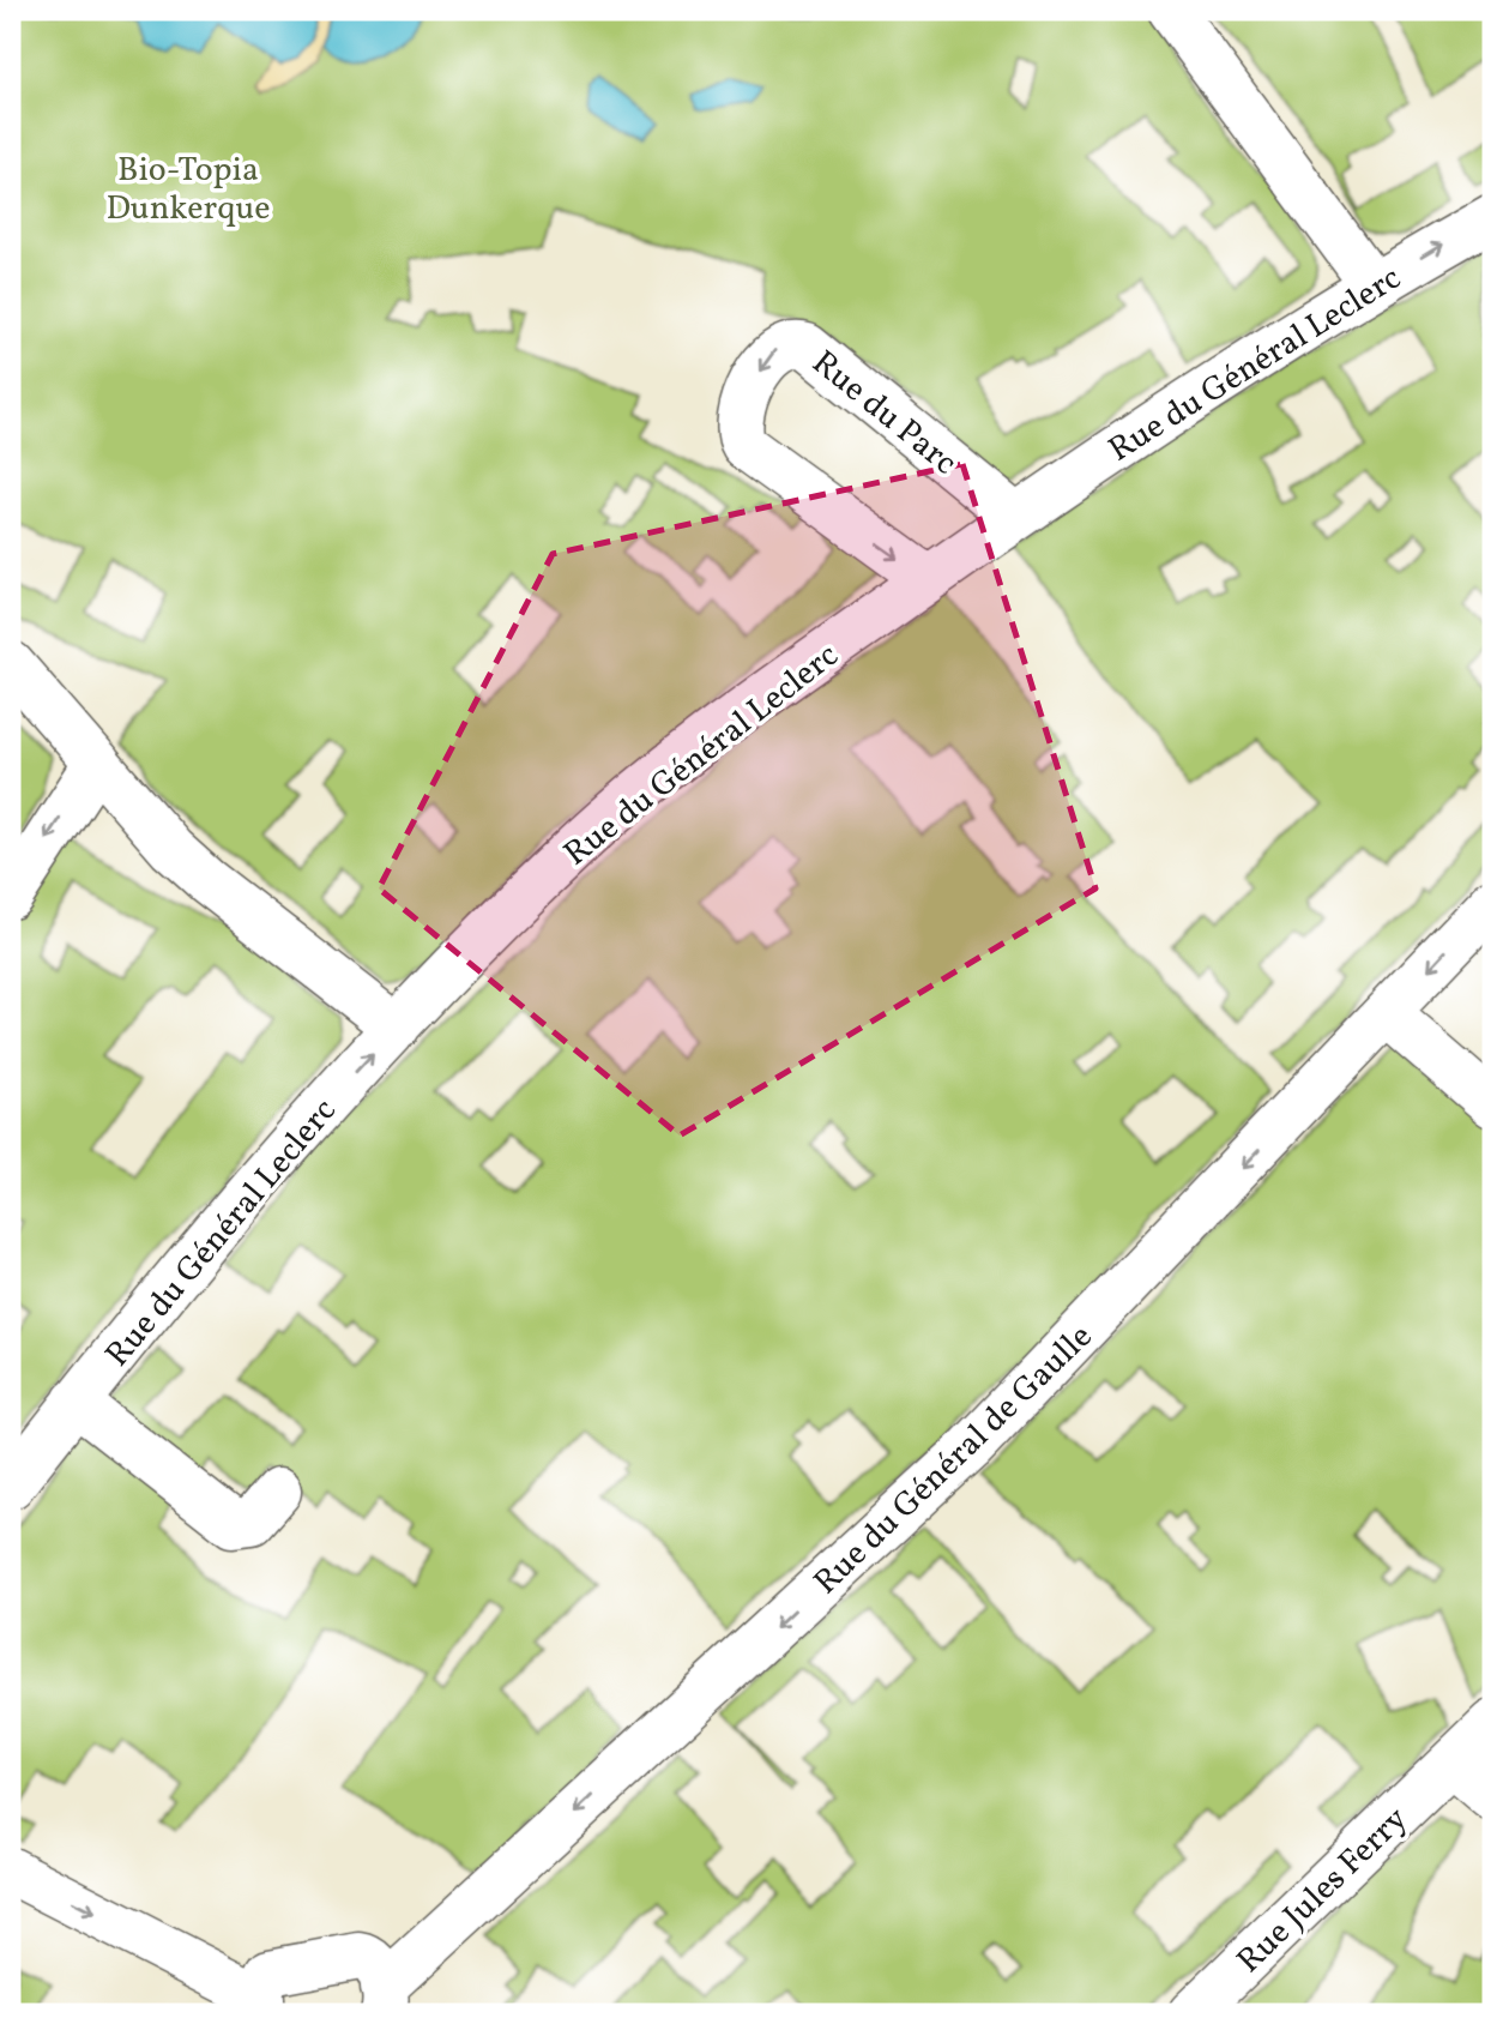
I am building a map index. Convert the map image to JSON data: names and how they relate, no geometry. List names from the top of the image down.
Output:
{
  "streets": {
    "street": [
      "Rue du Général Leclerc",
      "Rue du Parc",
      "Rue du Général de Gaulle",
      "Rue Jules Ferry"
    ]
  },
  "crossings": [
    ["Rue du Général Leclerc", "Rue du Parc"]
  ],
  "one_way": ["Rue du Général de Gaulle"],
  "parks": ["Bio-Topia Dunkerque"]
}
